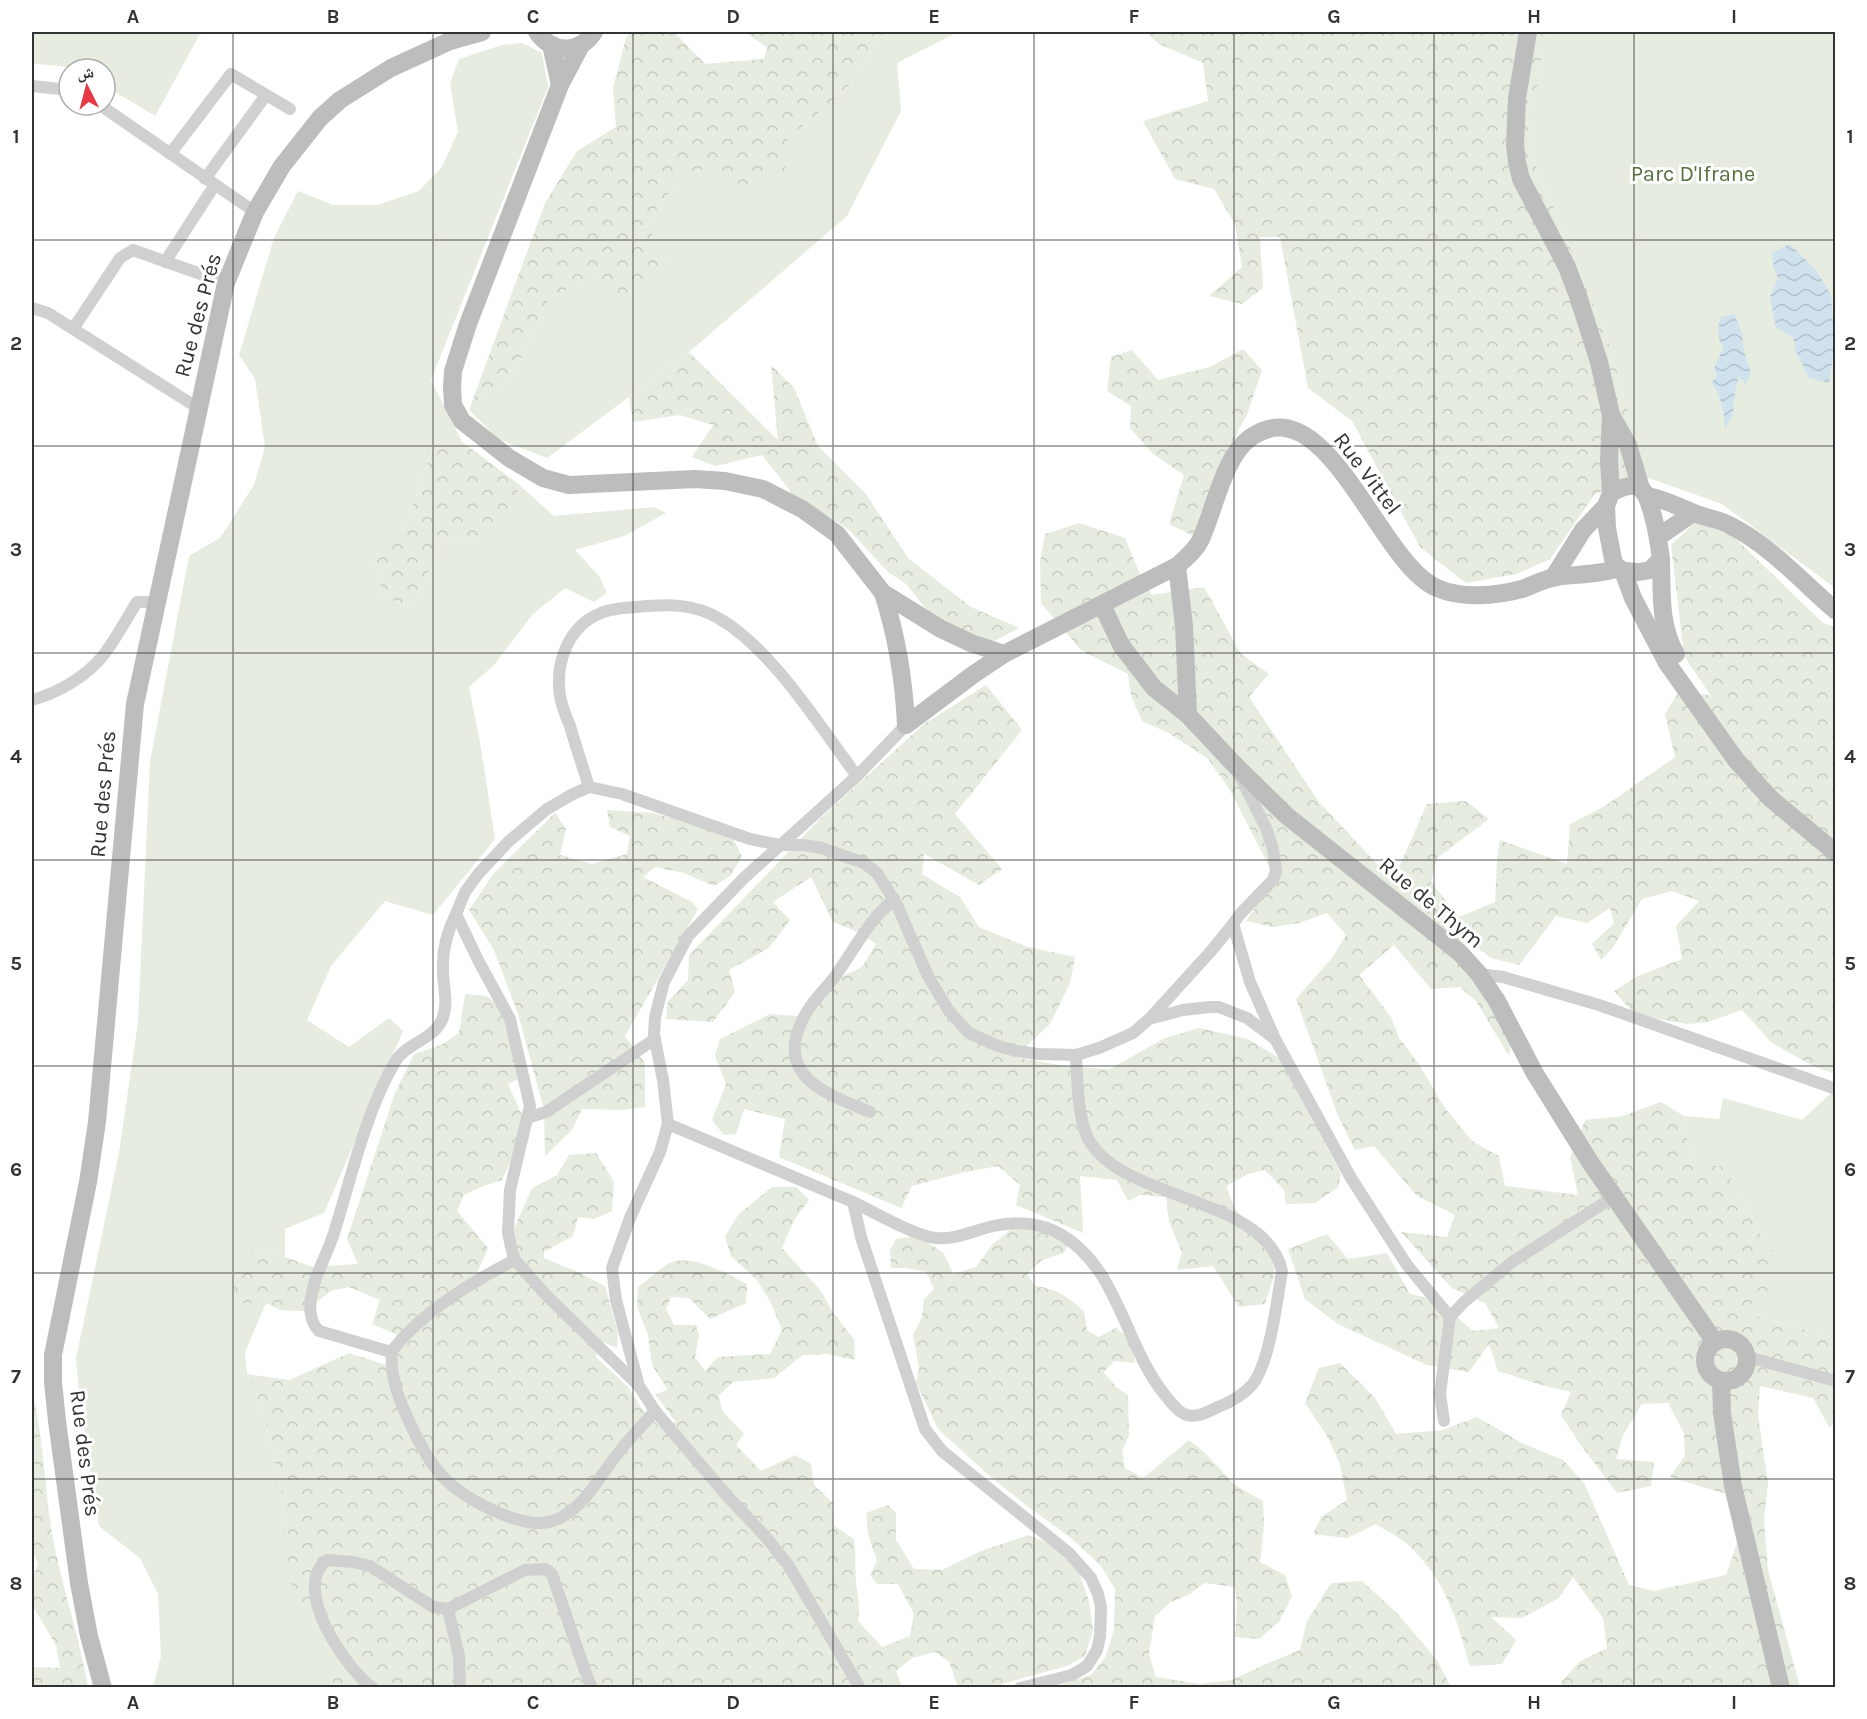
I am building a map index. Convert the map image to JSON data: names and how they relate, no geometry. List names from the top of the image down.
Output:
{
  "streets": {
    "street": ["Rue des Prés", "Rue Vittel", "Rue de Thym"]
  },
  "crossings": [
    ["Rue Vittel", "Rue de Thym"]
  ],
  "parks": ["Parc D'Ifrane"],
  "north": "top",
  "grid": {
    "columns": [
      "A",
      "B",
      "C",
      "D",
      "E",
      "F",
      "G",
      "H",
      "I"
    ],
    "rows": [
      "1",
      "2",
      "3",
      "4",
      "5",
      "6",
      "7",
      "8"
    ]
  }
}
